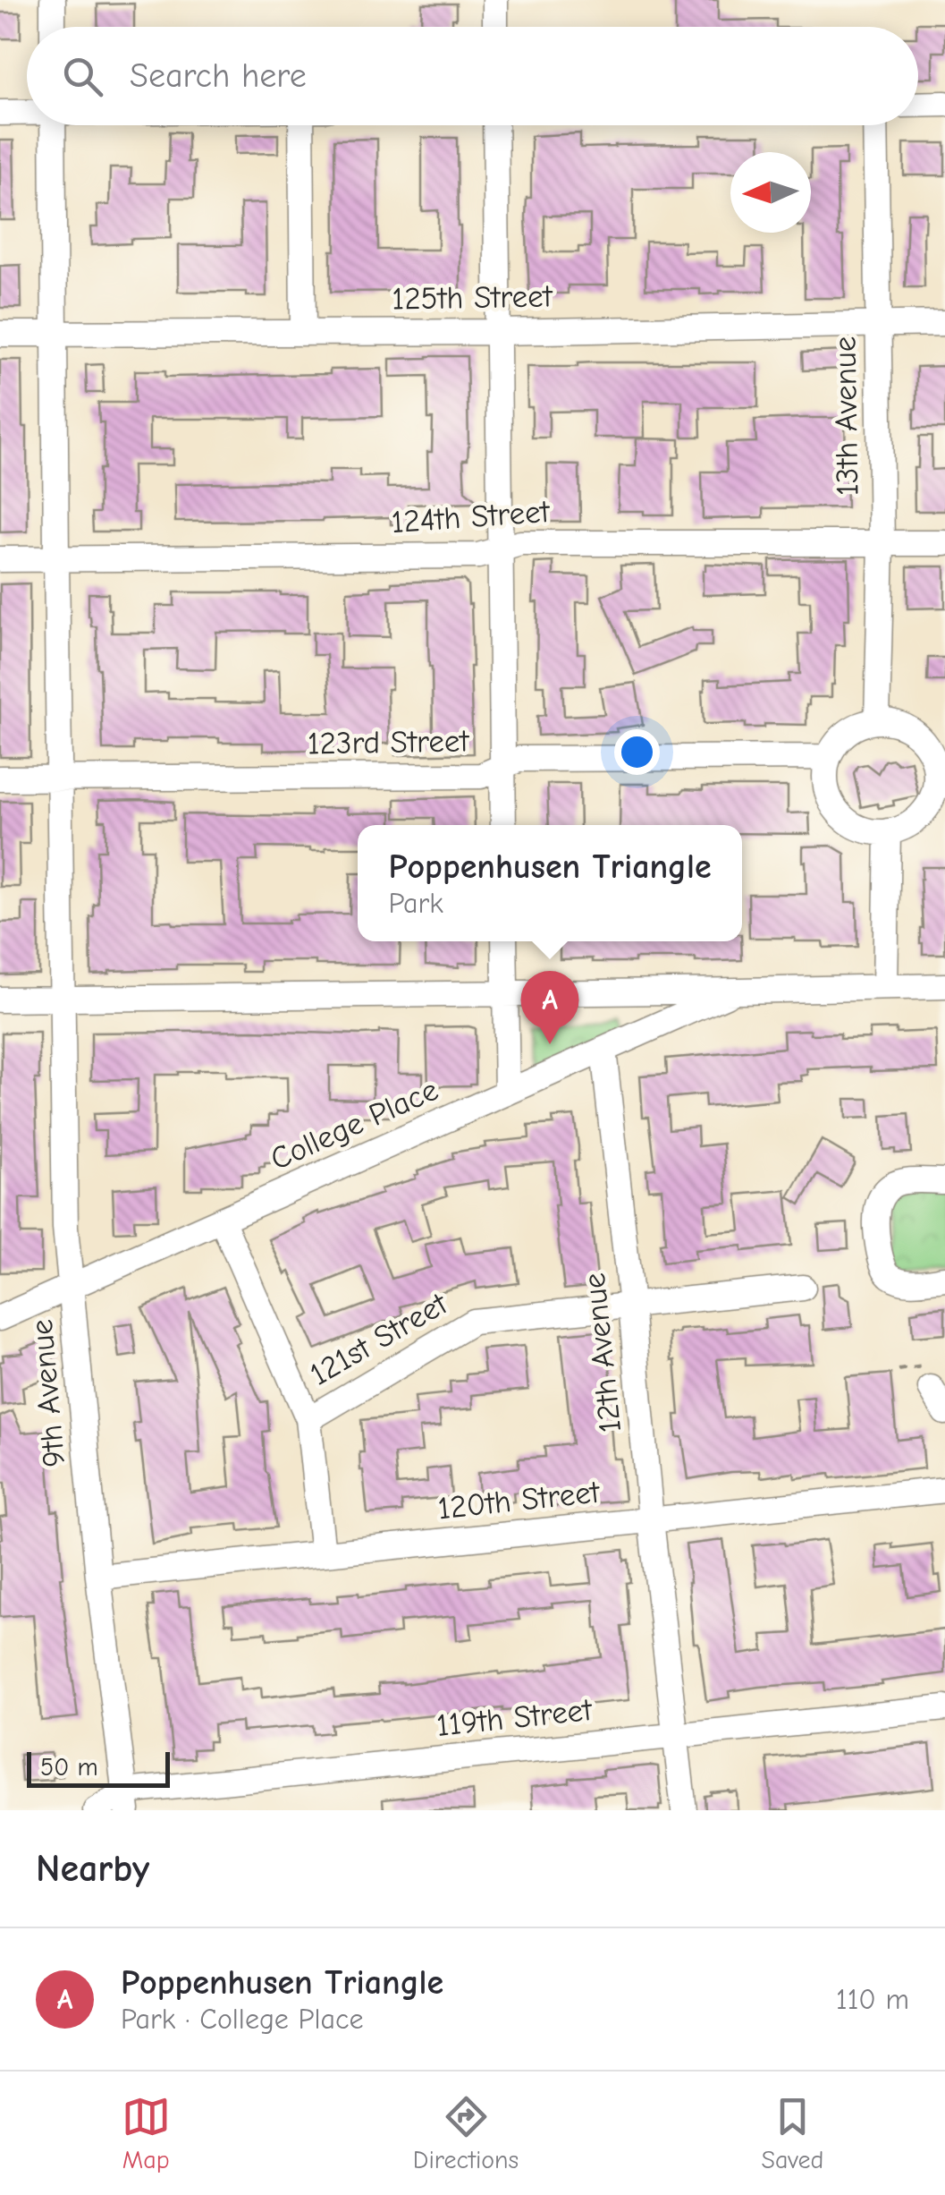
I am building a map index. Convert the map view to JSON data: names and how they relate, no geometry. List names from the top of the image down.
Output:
{
  "streets": {
    "street": [
      "125th Street",
      "13th Avenue",
      "124th Street",
      "123rd Street",
      "College Place",
      "121st Street",
      "12th Avenue",
      "9th Avenue",
      "120th Street",
      "119th Street"
    ]
  },
  "crossings": [
    ["125th Street", "13th Avenue"],
    ["125th Street", "9th Avenue"],
    ["13th Avenue", "124th Street"],
    ["13th Avenue", "123rd Street"],
    ["124th Street", "9th Avenue"],
    ["123rd Street", "9th Avenue"],
    ["College Place", "12th Avenue"],
    ["College Place", "9th Avenue"],
    ["121st Street", "12th Avenue"],
    ["12th Avenue", "120th Street"],
    ["12th Avenue", "119th Street"],
    ["9th Avenue", "120th Street"],
    ["9th Avenue", "119th Street"]
  ],
  "scale_bar": "50 m",
  "north": "left",
  "page": {
    "search": "Search here",
    "popup": ["Poppenhusen Triangle", "Park"],
    "pins": "A",
    "scale": "50 m",
    "heading": "Nearby",
    "list": [
      {
        "mark": "A",
        "name": "Poppenhusen Triangle",
        "note": "Park · College Place",
        "value": "110 m"
      }
    ],
    "nav": ["Map", "Directions", "Saved"]
  }
}
